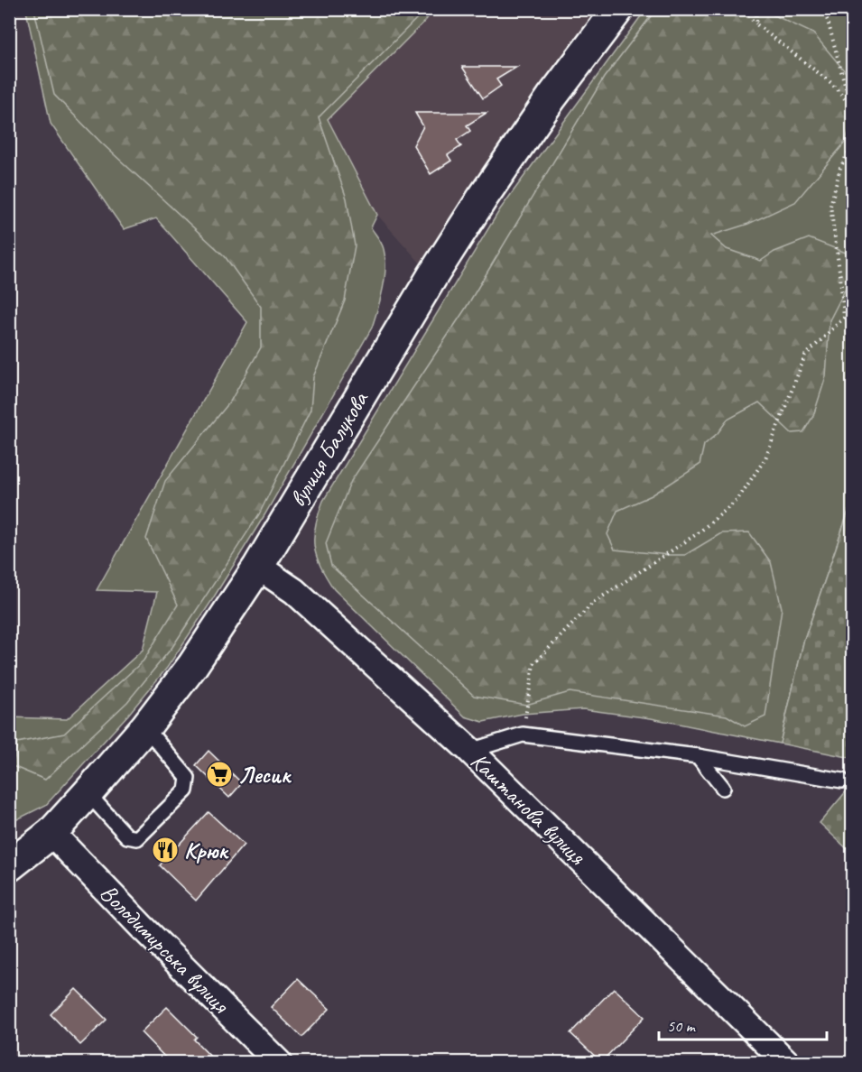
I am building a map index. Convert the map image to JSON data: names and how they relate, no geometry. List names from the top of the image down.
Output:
{
  "streets": {
    "main road": ["вулиця Балукова"],
    "street": ["Каштанова вулиця", "Володимирська вулиця"]
  },
  "crossings": [
    ["вулиця Балукова", "Каштанова вулиця"],
    ["вулиця Балукова", "Володимирська вулиця"]
  ],
  "places": {
    "supermarket": ["Лесик"],
    "restaurant": ["Крюк"]
  },
  "scale_bar": "50 m"
}
